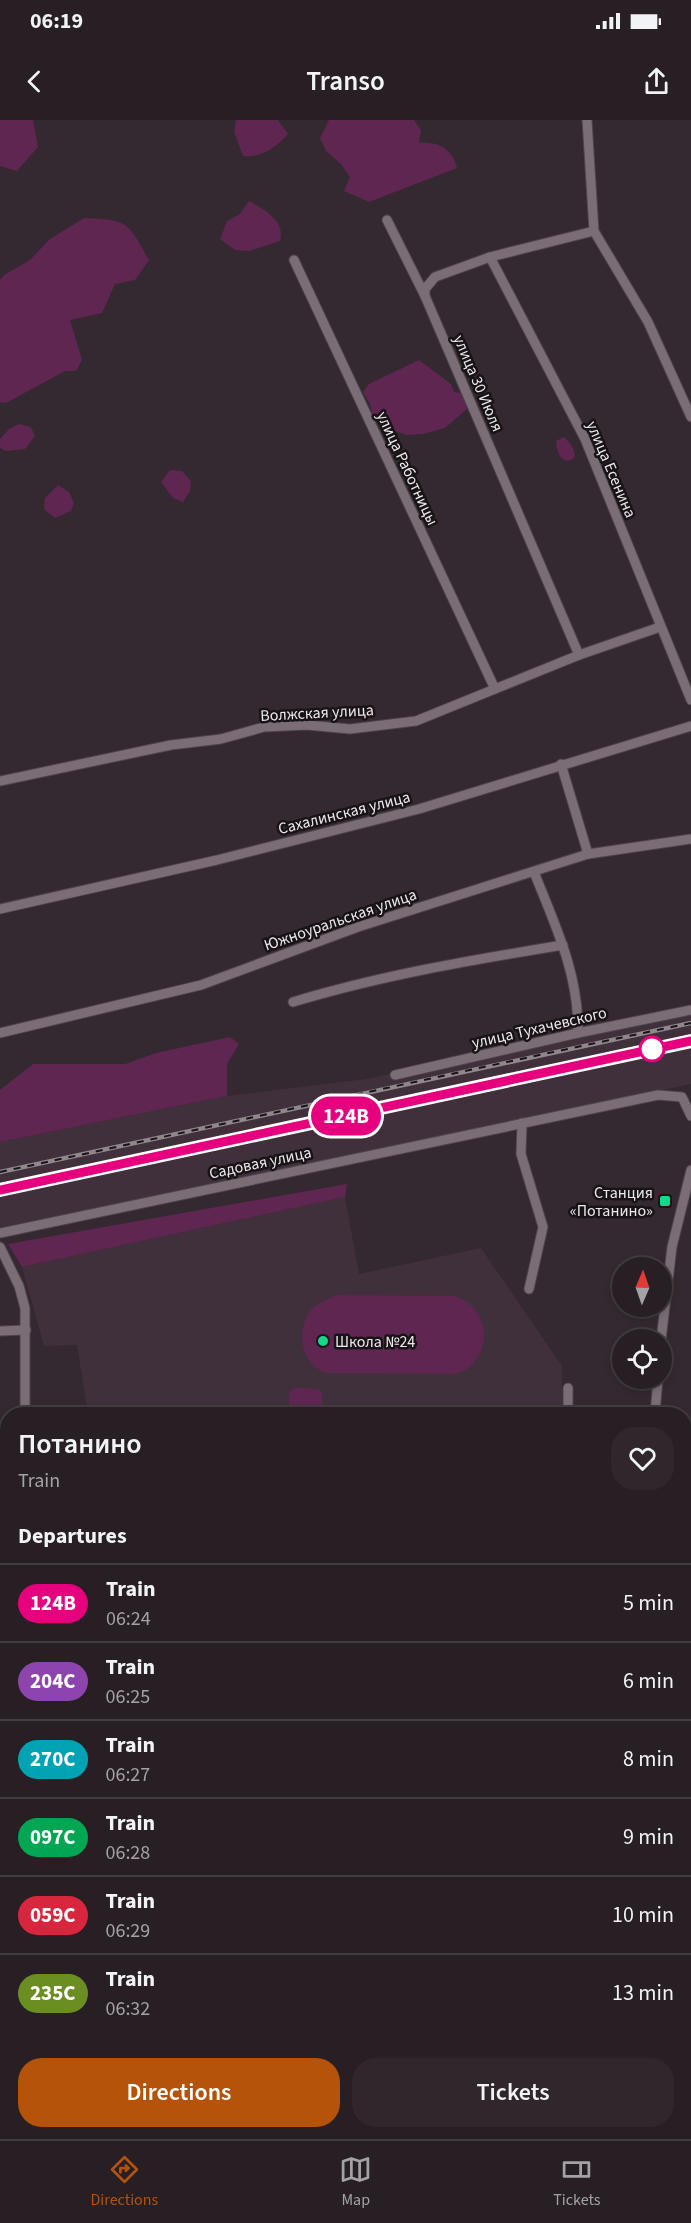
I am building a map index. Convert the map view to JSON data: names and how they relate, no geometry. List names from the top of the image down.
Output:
{
  "streets": {
    "street": [
      "улица 30 Июля",
      "улица Работницы",
      "улица Есенина",
      "Волжская улица",
      "Сахалинская улица",
      "Южноуральская улица",
      "улица Тухачевского",
      "Садовая улица"
    ]
  },
  "crossings": [
    ["улица 30 Июля", "Волжская улица"],
    ["улица Работницы", "Волжская улица"],
    ["улица Есенина", "Волжская улица"]
  ],
  "places": {
    "transit": ["Станция «Потанино»"],
    "other": ["Школа №24"]
  },
  "north": "top",
  "page": {
    "status": "06:19",
    "header": "Transo",
    "on_map": "124В",
    "heading": [
      ["Потанино", "Train"],
      "Departures"
    ],
    "list": [
      {
        "mark": "124В",
        "name": "Train",
        "note": "06:24",
        "value": "5 min"
      },
      {
        "mark": "204С",
        "name": "Train",
        "note": "06:25",
        "value": "6 min"
      },
      {
        "mark": "270С",
        "name": "Train",
        "note": "06:27",
        "value": "8 min"
      },
      {
        "mark": "097С",
        "name": "Train",
        "note": "06:28",
        "value": "9 min"
      },
      {
        "mark": "059С",
        "name": "Train",
        "note": "06:29",
        "value": "10 min"
      },
      {
        "mark": "235С",
        "name": "Train",
        "note": "06:32",
        "value": "13 min"
      }
    ],
    "buttons": ["Directions", "Tickets"],
    "tabs": ["Directions", "Map", "Tickets"]
  }
}
